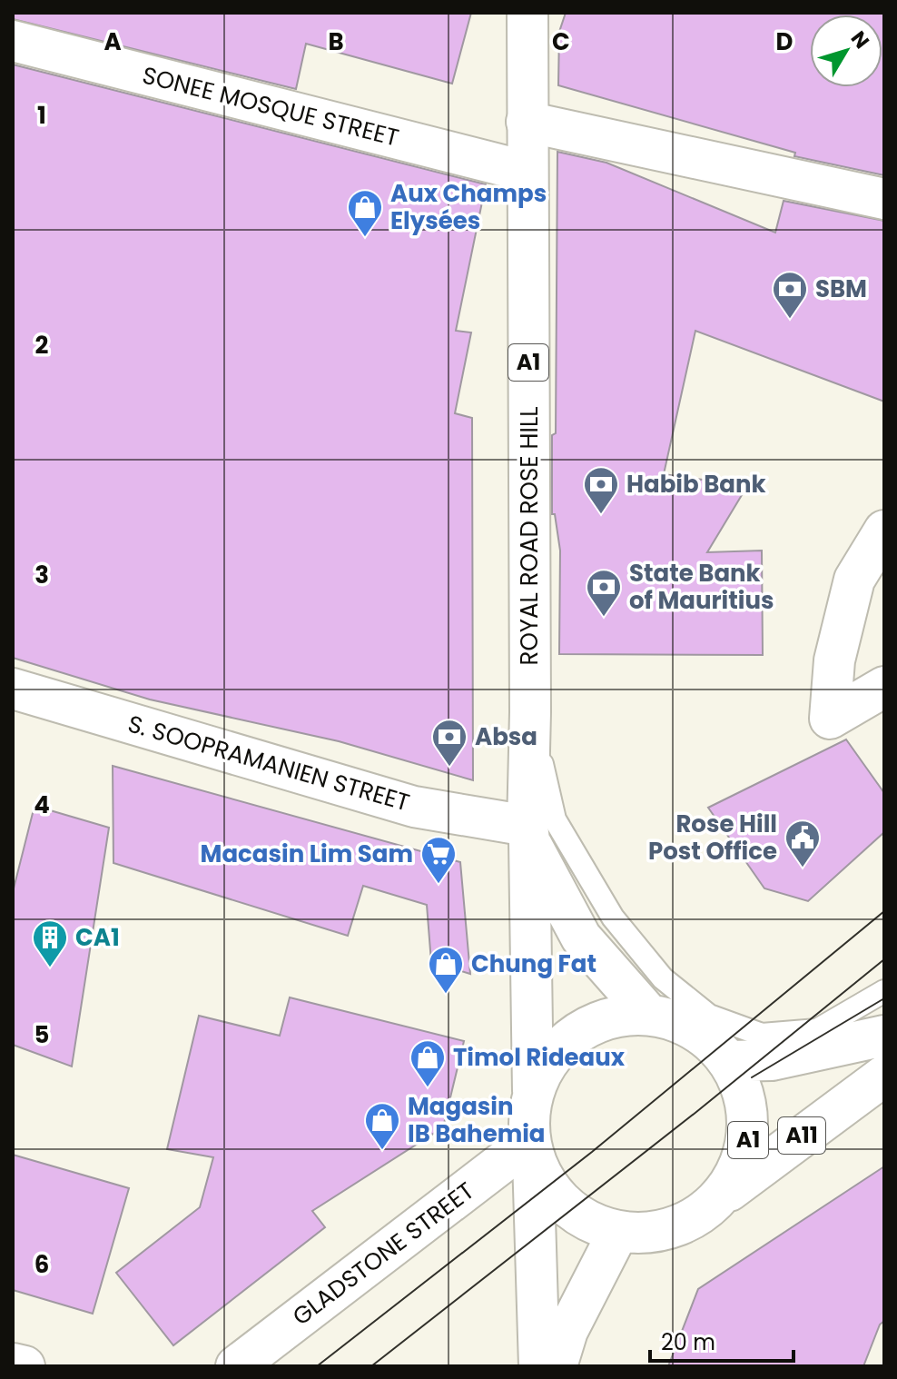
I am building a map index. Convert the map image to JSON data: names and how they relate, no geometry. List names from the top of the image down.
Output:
{
  "streets": {
    "main road": [
      "SONEE MOSQUE STREET",
      "A1",
      "ROYAL ROAD ROSE HILL",
      "S. SOOPRAMANIEN STREET",
      "A11",
      "GLADSTONE STREET"
    ]
  },
  "crossings": [
    ["SONEE MOSQUE STREET", "ROYAL ROAD ROSE HILL"],
    ["A1", "ROYAL ROAD ROSE HILL"],
    ["A1", "A11"],
    ["A1", "GLADSTONE STREET"],
    ["ROYAL ROAD ROSE HILL", "S. SOOPRAMANIEN STREET"],
    ["ROYAL ROAD ROSE HILL", "A11"],
    ["ROYAL ROAD ROSE HILL", "GLADSTONE STREET"],
    ["A11", "GLADSTONE STREET"]
  ],
  "places": {
    "shop": [
      "Aux Champs Elysées",
      "Chung Fat",
      "Timol Rideaux",
      "Magasin IB Bahemia"
    ],
    "bank": [
      "SBM",
      "Habib Bank",
      "State Bank of Mauritius",
      "Absa"
    ],
    "public building": ["Rose Hill Post Office"],
    "supermarket": ["Macasin Lim Sam"],
    "building": ["CA1"]
  },
  "scale_bar": "20 m",
  "north": "top right",
  "grid": {
    "columns": [
      "A",
      "B",
      "C",
      "D"
    ],
    "rows": [
      "1",
      "2",
      "3",
      "4",
      "5",
      "6"
    ]
  }
}
